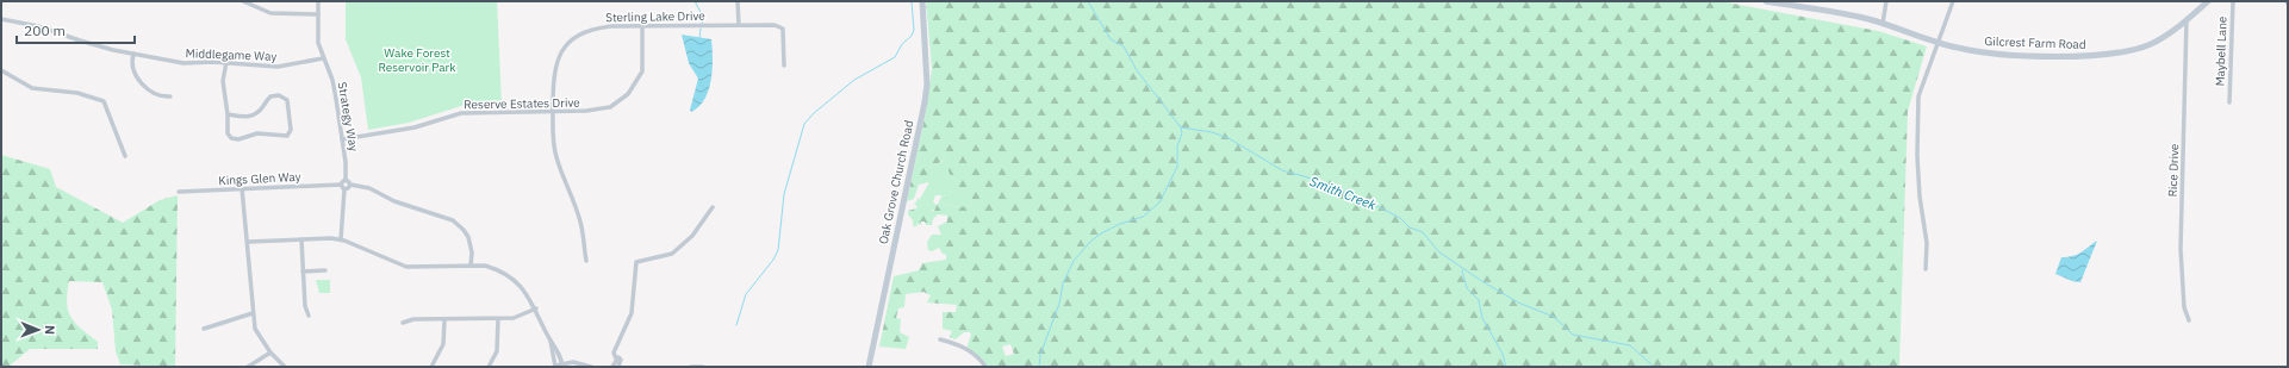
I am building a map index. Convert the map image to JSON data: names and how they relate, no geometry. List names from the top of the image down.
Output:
{
  "streets": {
    "main road": ["Gilcrest Farm Road", "Oak Grove Church Road"],
    "street": [
      "Sterling Lake Drive",
      "Maybell Lane",
      "Middlegame Way",
      "Reserve Estates Drive",
      "Strategy Way",
      "Rice Drive",
      "Kings Glen Way"
    ]
  },
  "crossings": [
    ["Sterling Lake Drive", "Reserve Estates Drive"],
    ["Gilcrest Farm Road", "Rice Drive"],
    ["Middlegame Way", "Strategy Way"],
    ["Reserve Estates Drive", "Strategy Way"]
  ],
  "water": ["Smith Creek"],
  "parks": ["Wake Forest Reservoir Park"],
  "scale_bar": "200 m",
  "north": "right"
}
